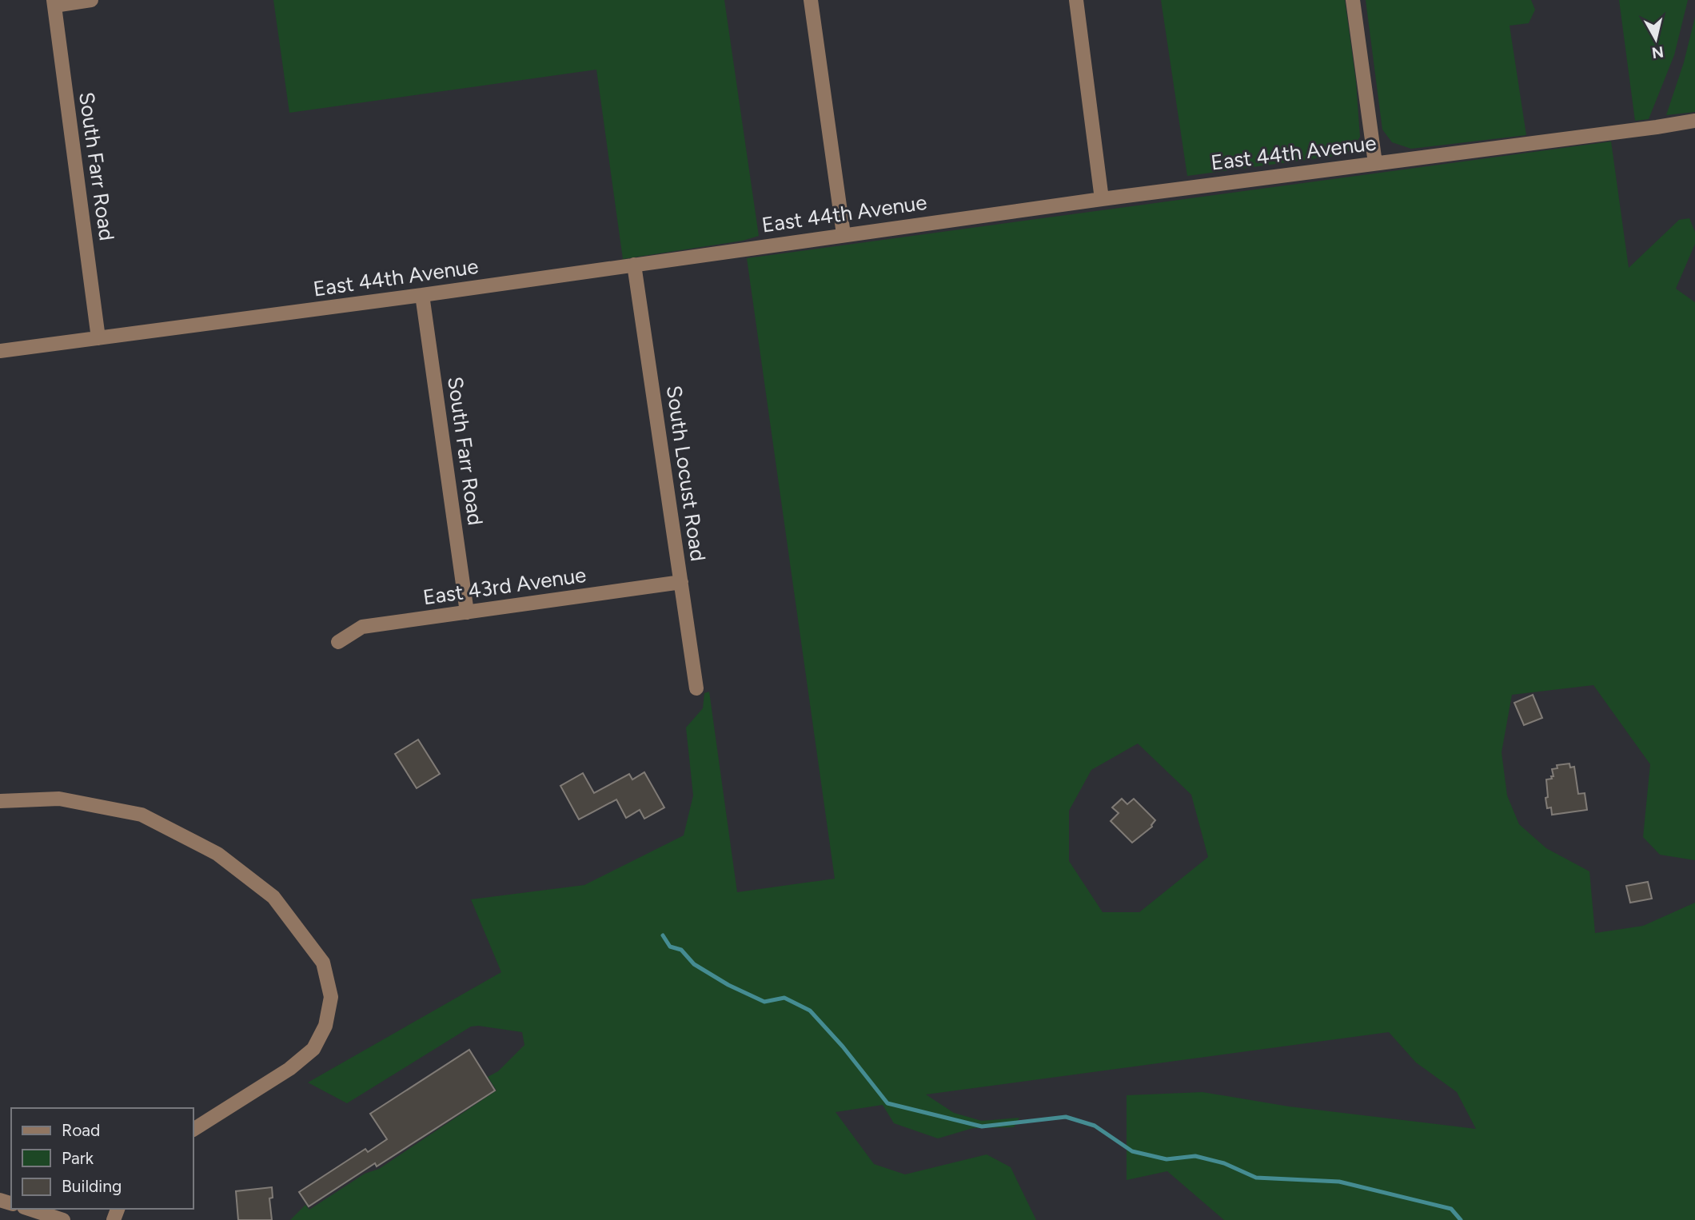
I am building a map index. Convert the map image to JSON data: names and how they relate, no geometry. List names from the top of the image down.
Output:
{
  "streets": {
    "street": [
      "East 44th Avenue",
      "South Farr Road",
      "South Locust Road",
      "East 43rd Avenue"
    ]
  },
  "crossings": [
    ["East 44th Avenue", "South Farr Road"],
    ["East 44th Avenue", "South Locust Road"],
    ["South Farr Road", "East 43rd Avenue"],
    ["South Locust Road", "East 43rd Avenue"]
  ],
  "legend": ["Road", "Park", "Building"],
  "north": "bottom"
}
